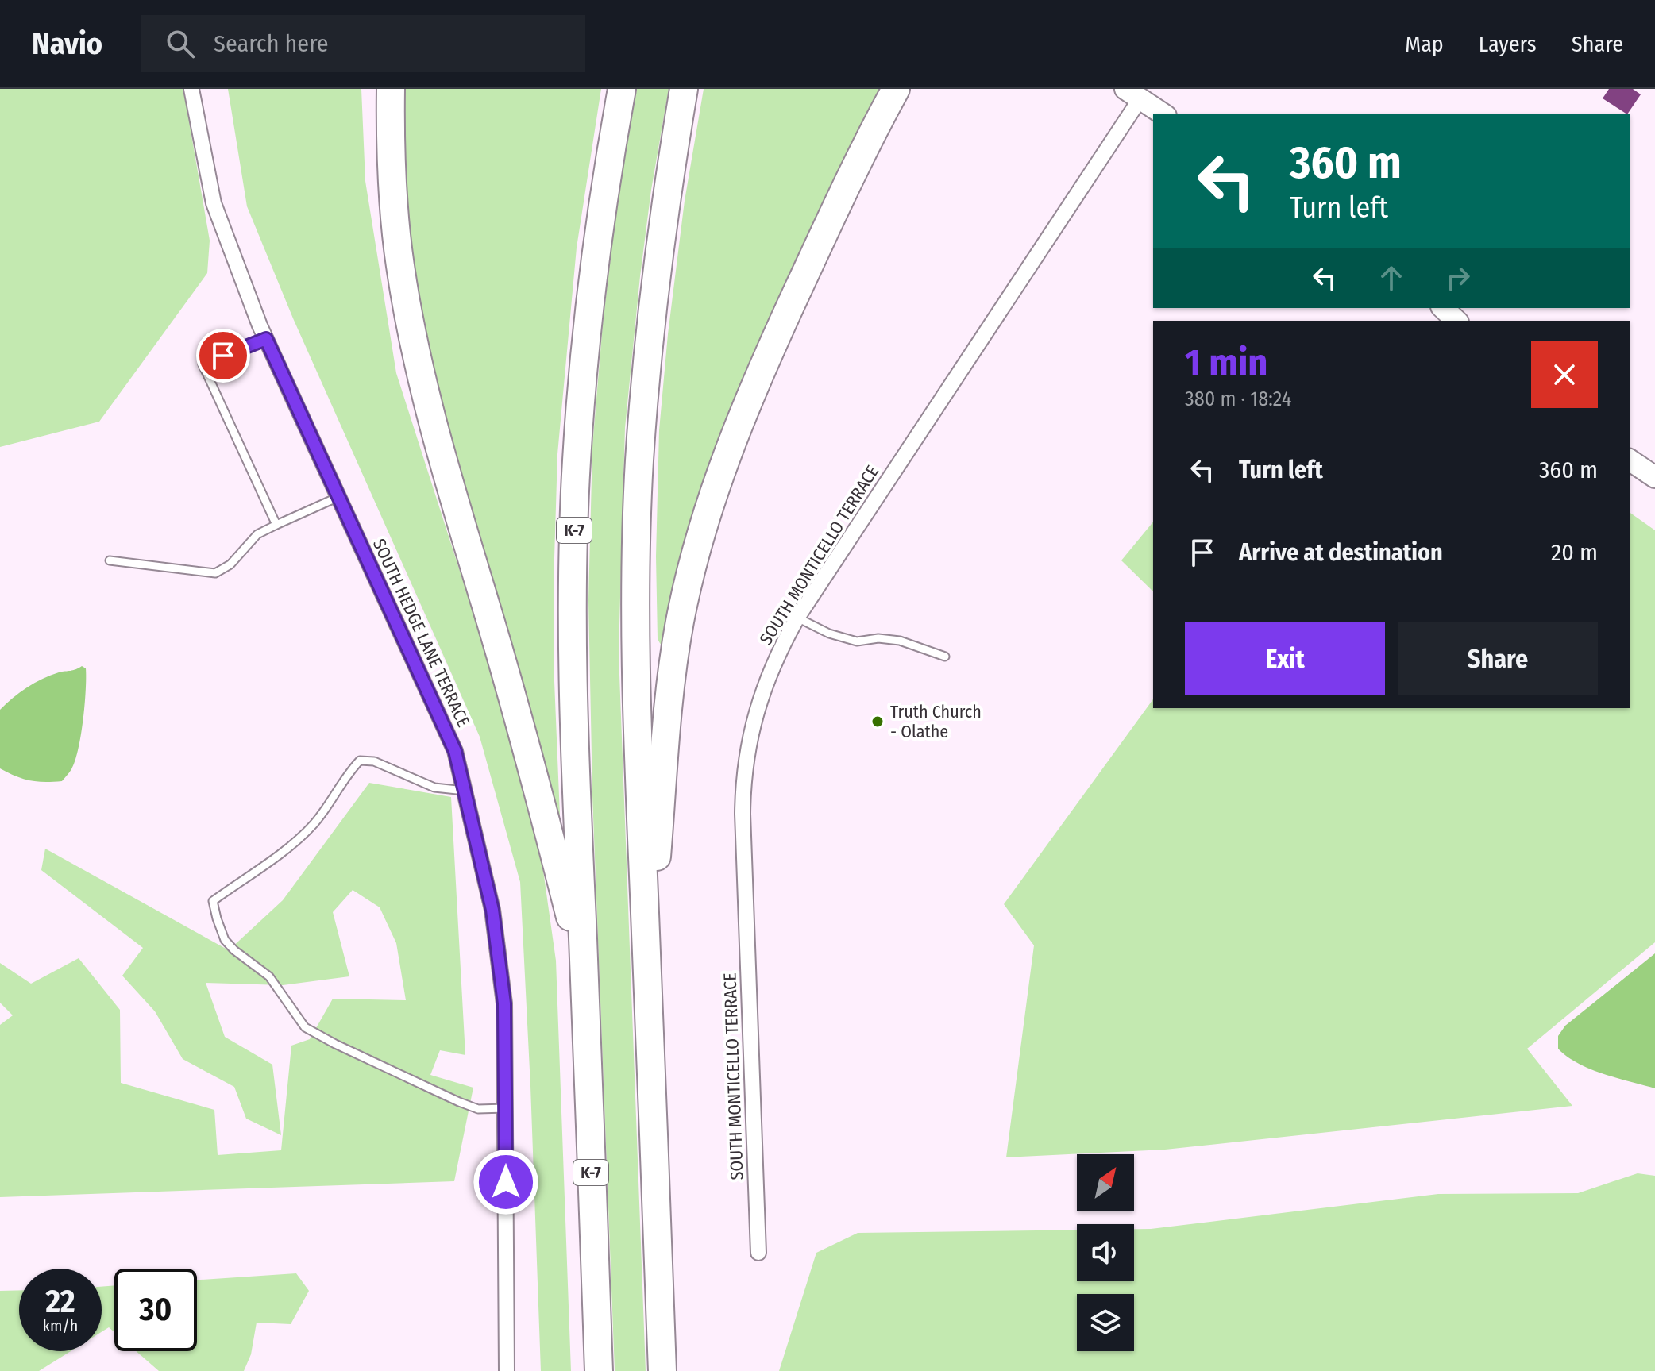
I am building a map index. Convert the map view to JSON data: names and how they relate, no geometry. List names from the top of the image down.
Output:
{
  "streets": {
    "highway": ["K-7"],
    "street": ["SOUTH MONTICELLO TERRACE", "SOUTH HEDGE LANE TERRACE"]
  },
  "places": ["Truth Church - Olathe"],
  "north": "top right",
  "page": {
    "header": "Navio",
    "search": "Search here",
    "nav": ["Map", "Layers", "Share"],
    "turn": ["360 m", "Turn left"],
    "heading": ["1 min", "380 m · 18:24"],
    "list": [
      {
        "name": "Turn left",
        "value": "360 m"
      },
      {
        "name": "Arrive at destination",
        "value": "20 m"
      }
    ],
    "buttons": ["Exit", "Share"],
    "speed": "22 km/h",
    "limit": "30"
  }
}
